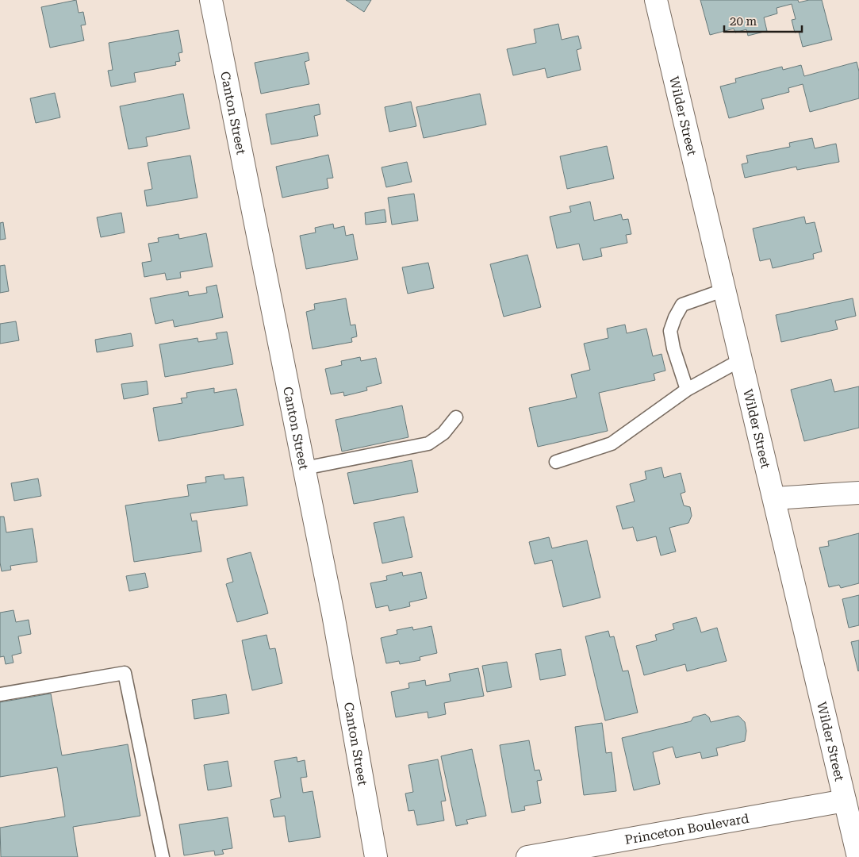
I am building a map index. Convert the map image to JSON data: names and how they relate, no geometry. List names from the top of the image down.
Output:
{
  "streets": {
    "street": ["Canton Street", "Wilder Street", "Princeton Boulevard"]
  },
  "crossings": [
    ["Wilder Street", "Princeton Boulevard"]
  ],
  "scale_bar": "20 m"
}
